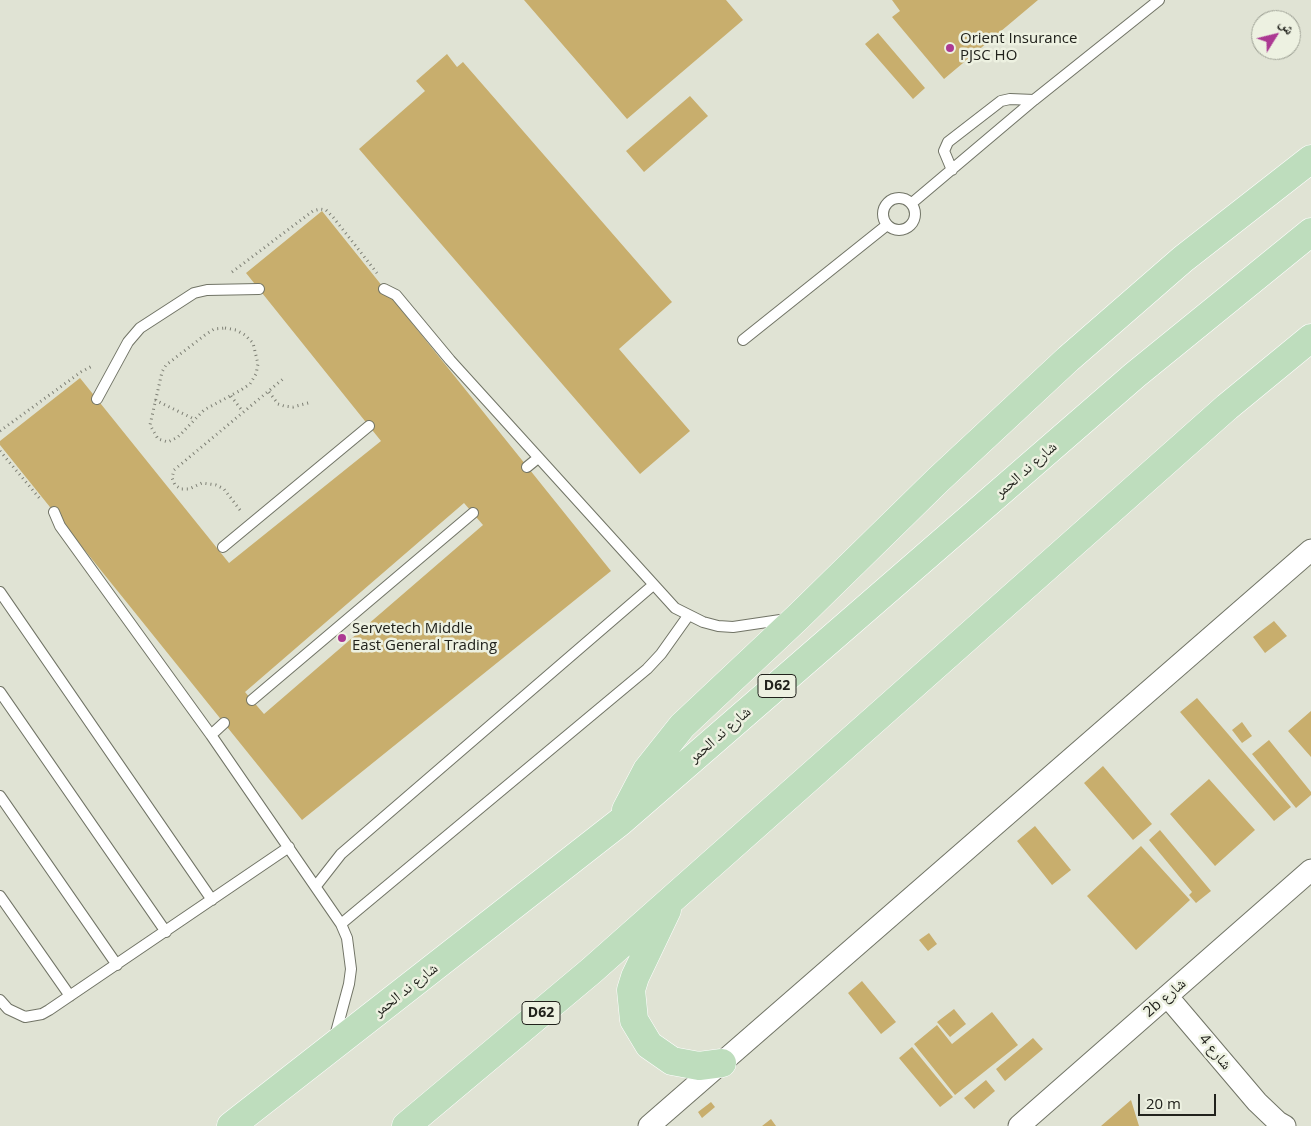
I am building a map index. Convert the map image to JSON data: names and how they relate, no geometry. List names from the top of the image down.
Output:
{
  "streets": {
    "main road": ["شارع ند الحمر", "D62"],
    "street": ["2b شارع", "شارع 4"]
  },
  "crossings": [
    ["2b شارع", "شارع 4"]
  ],
  "places": ["Orient Insurance PJSC HO", "Servetech Middle East General Trading"],
  "scale_bar": "20 m",
  "north": "top right"
}
